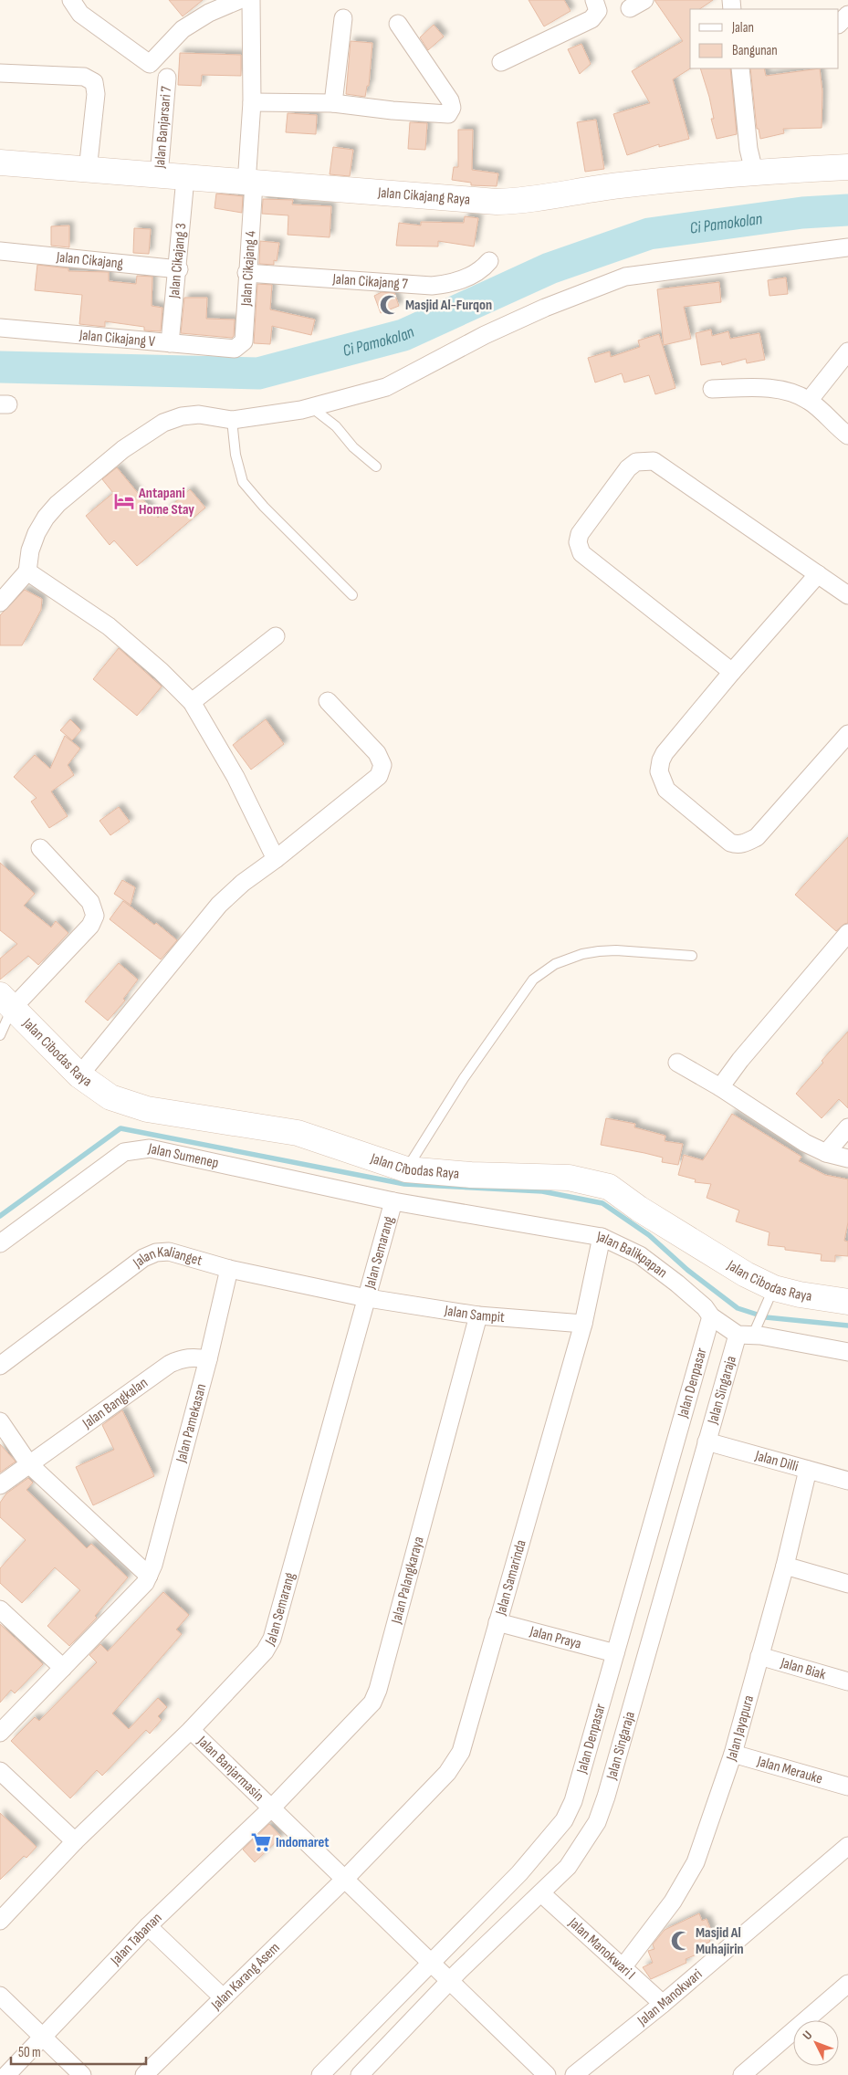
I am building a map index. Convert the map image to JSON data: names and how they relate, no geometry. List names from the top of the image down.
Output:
{
  "streets": {
    "street": [
      "Jalan Banjarsari 7",
      "Jalan Cikajang Raya",
      "Jalan Cikajang",
      "Jalan Cikajang 3",
      "Jalan Cikajang 4",
      "Jalan Cikajang 7",
      "Jalan Cikajang V",
      "Jalan Cibodas Raya",
      "Jalan Sumenep",
      "Jalan Semarang",
      "Jalan Balikpapan",
      "Jalan Kalianget",
      "Jalan Sampit",
      "Jalan Denpasar",
      "Jalan Singaraja",
      "Jalan Bangkalan",
      "Jalan Pamekasan",
      "Jalan Dilli",
      "Jalan Samarinda",
      "Jalan Palangkaraya",
      "Jalan Praya",
      "Jalan Biak",
      "Jalan Jayapura",
      "Jalan Banjarmasin",
      "Jalan Merauke",
      "Jalan Tabanan",
      "Jalan Manokwari I",
      "Jalan Karang Asem",
      "Jalan Manokwari"
    ]
  },
  "crossings": [
    ["Jalan Banjarsari 7", "Jalan Cikajang Raya"],
    ["Jalan Cikajang Raya", "Jalan Cikajang 3"],
    ["Jalan Cikajang Raya", "Jalan Cikajang 4"],
    ["Jalan Cikajang", "Jalan Cikajang 3"],
    ["Jalan Cikajang 3", "Jalan Cikajang V"],
    ["Jalan Cikajang 4", "Jalan Cikajang 7"],
    ["Jalan Cikajang 4", "Jalan Cikajang V"],
    ["Jalan Sumenep", "Jalan Semarang"],
    ["Jalan Sumenep", "Jalan Balikpapan"],
    ["Jalan Semarang", "Jalan Balikpapan"],
    ["Jalan Semarang", "Jalan Kalianget"],
    ["Jalan Semarang", "Jalan Sampit"],
    ["Jalan Semarang", "Jalan Banjarmasin"],
    ["Jalan Balikpapan", "Jalan Denpasar"],
    ["Jalan Balikpapan", "Jalan Singaraja"],
    ["Jalan Balikpapan", "Jalan Samarinda"],
    ["Jalan Kalianget", "Jalan Sampit"],
    ["Jalan Kalianget", "Jalan Pamekasan"],
    ["Jalan Sampit", "Jalan Samarinda"],
    ["Jalan Sampit", "Jalan Palangkaraya"],
    ["Jalan Denpasar", "Jalan Praya"],
    ["Jalan Denpasar", "Jalan Banjarmasin"],
    ["Jalan Singaraja", "Jalan Dilli"],
    ["Jalan Singaraja", "Jalan Banjarmasin"],
    ["Jalan Singaraja", "Jalan Manokwari I"],
    ["Jalan Bangkalan", "Jalan Pamekasan"],
    ["Jalan Dilli", "Jalan Jayapura"],
    ["Jalan Samarinda", "Jalan Praya"],
    ["Jalan Samarinda", "Jalan Banjarmasin"],
    ["Jalan Samarinda", "Jalan Karang Asem"],
    ["Jalan Palangkaraya", "Jalan Banjarmasin"],
    ["Jalan Palangkaraya", "Jalan Tabanan"],
    ["Jalan Biak", "Jalan Jayapura"],
    ["Jalan Jayapura", "Jalan Merauke"],
    ["Jalan Jayapura", "Jalan Manokwari I"],
    ["Jalan Banjarmasin", "Jalan Tabanan"],
    ["Jalan Banjarmasin", "Jalan Karang Asem"],
    ["Jalan Manokwari I", "Jalan Manokwari"]
  ],
  "water": ["Ci Pamokolan"],
  "places": {
    "mosque": ["Masjid Al-Furqon", "Masjid Al Muhajirin"],
    "hotel": ["Antapani Home Stay"],
    "supermarket": ["Indomaret"]
  },
  "legend": ["Jalan", "Bangunan"],
  "scale_bar": "50 m",
  "north": "top left"
}
